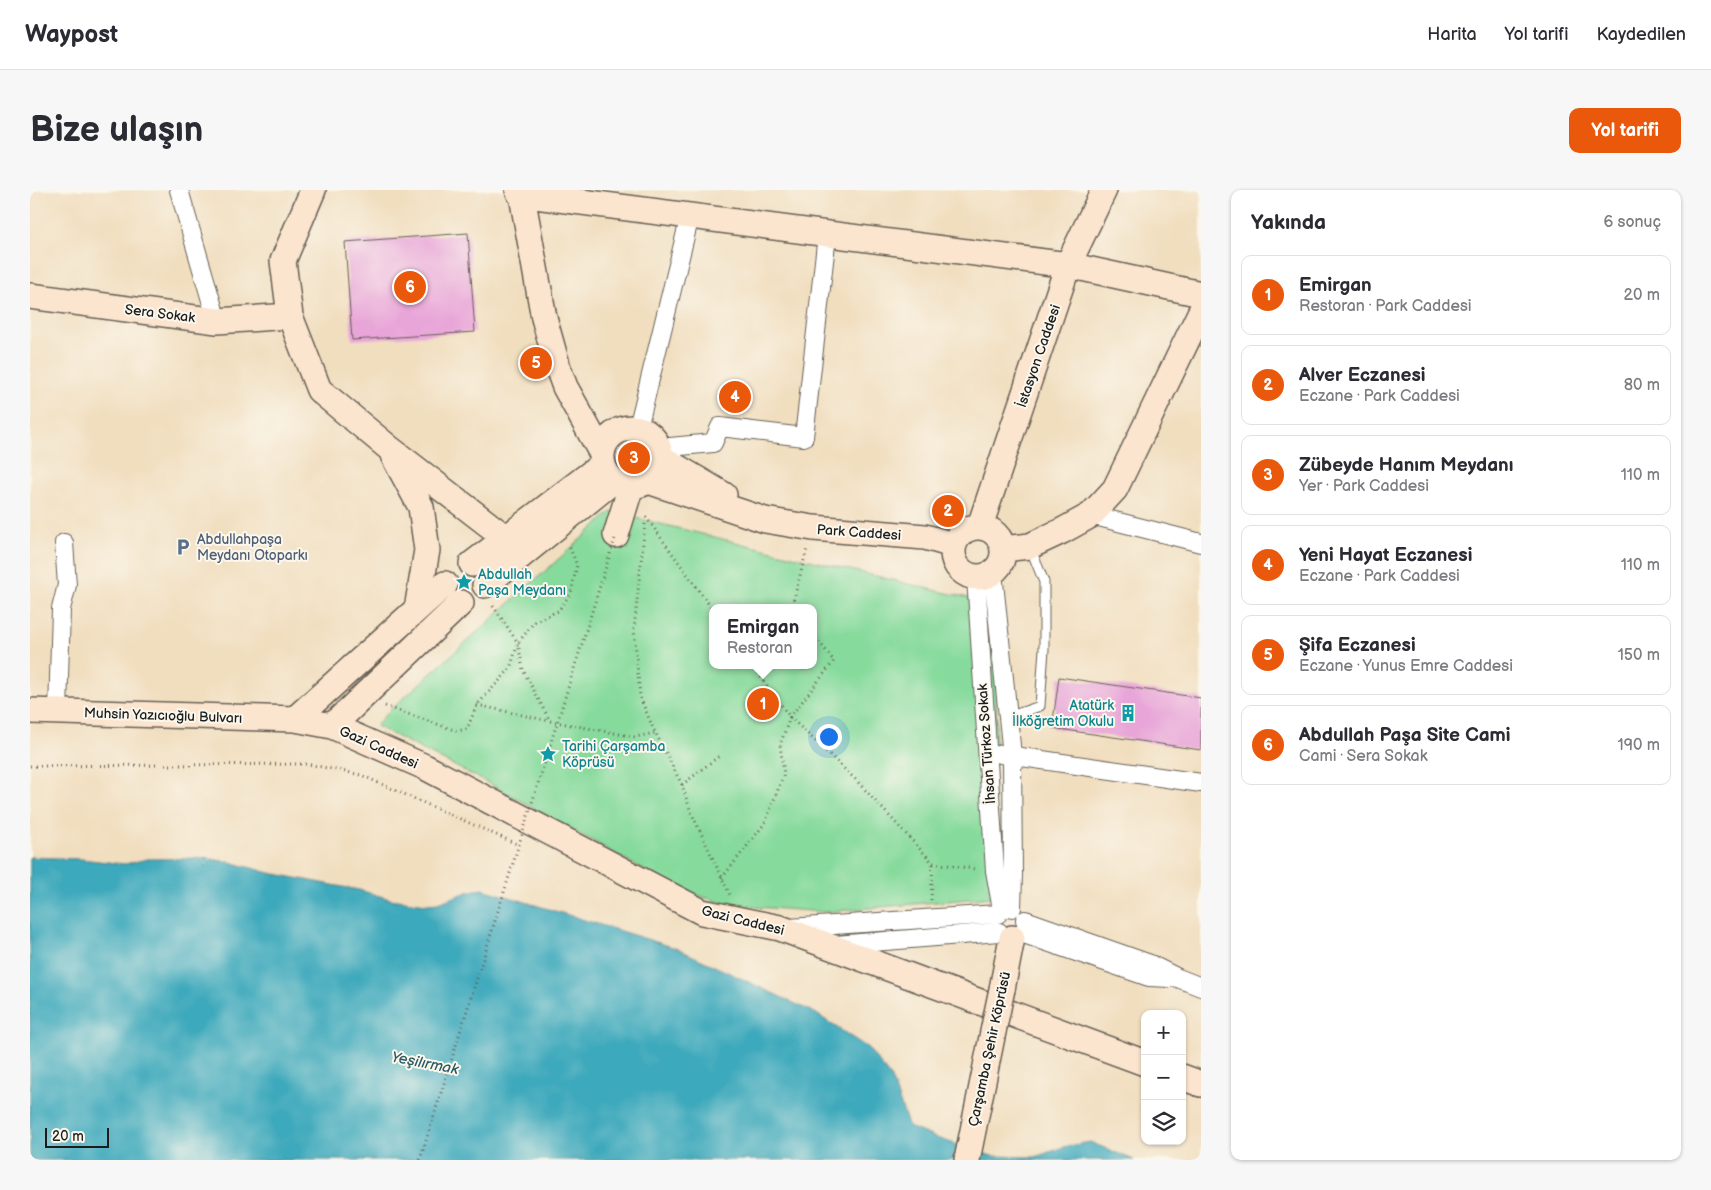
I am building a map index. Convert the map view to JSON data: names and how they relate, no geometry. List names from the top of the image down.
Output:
{
  "streets": {
    "main road": [
      "Sera Sokak",
      "İstasyon Caddesi",
      "Park Caddesi",
      "Muhsin Yazıcıoğlu Bulvarı",
      "Gazi Caddesi",
      "Çarşamba Şehir Köprüsü"
    ],
    "street": ["İhsan Türkoz Sokak"]
  },
  "crossings": [
    ["İstasyon Caddesi", "Park Caddesi"],
    ["İstasyon Caddesi", "İhsan Türkoz Sokak"],
    ["Park Caddesi", "İhsan Türkoz Sokak"],
    ["Muhsin Yazıcıoğlu Bulvarı", "Gazi Caddesi"]
  ],
  "water": ["Yeşilırmak"],
  "places": {
    "parking": ["Abdullahpaşa Meydanı Otoparkı"],
    "place": ["Abdullah Paşa Meydanı", "Tarihi Çarşamba Köprüsü"],
    "building": ["Atatürk İlköğretim Okulu"]
  },
  "scale_bar": "20 m",
  "page": {
    "header": "Waypost",
    "nav": ["Harita", "Yol tarifi", "Kaydedilen"],
    "buttons": "Yol tarifi",
    "title": "Bize ulaşın",
    "heading": ["Yakında", "6 sonuç"],
    "list": [
      {
        "mark": "1",
        "name": "Emirgan",
        "note": "Restoran · Park Caddesi",
        "value": "20 m"
      },
      {
        "mark": "2",
        "name": "Alver Eczanesi",
        "note": "Eczane · Park Caddesi",
        "value": "80 m"
      },
      {
        "mark": "3",
        "name": "Zübeyde Hanım Meydanı",
        "note": "Yer · Park Caddesi",
        "value": "110 m"
      },
      {
        "mark": "4",
        "name": "Yeni Hayat Eczanesi",
        "note": "Eczane · Park Caddesi",
        "value": "110 m"
      },
      {
        "mark": "5",
        "name": "Şifa Eczanesi",
        "note": "Eczane · Yunus Emre Caddesi",
        "value": "150 m"
      },
      {
        "mark": "6",
        "name": "Abdullah Paşa Site Cami",
        "note": "Cami · Sera Sokak",
        "value": "190 m"
      }
    ],
    "pins": [
      "6",
      "5",
      "4",
      "3",
      "2",
      "1"
    ],
    "popup": ["Emirgan", "Restoran"],
    "map_buttons": ["+", "−"],
    "scale": "20 m"
  }
}
